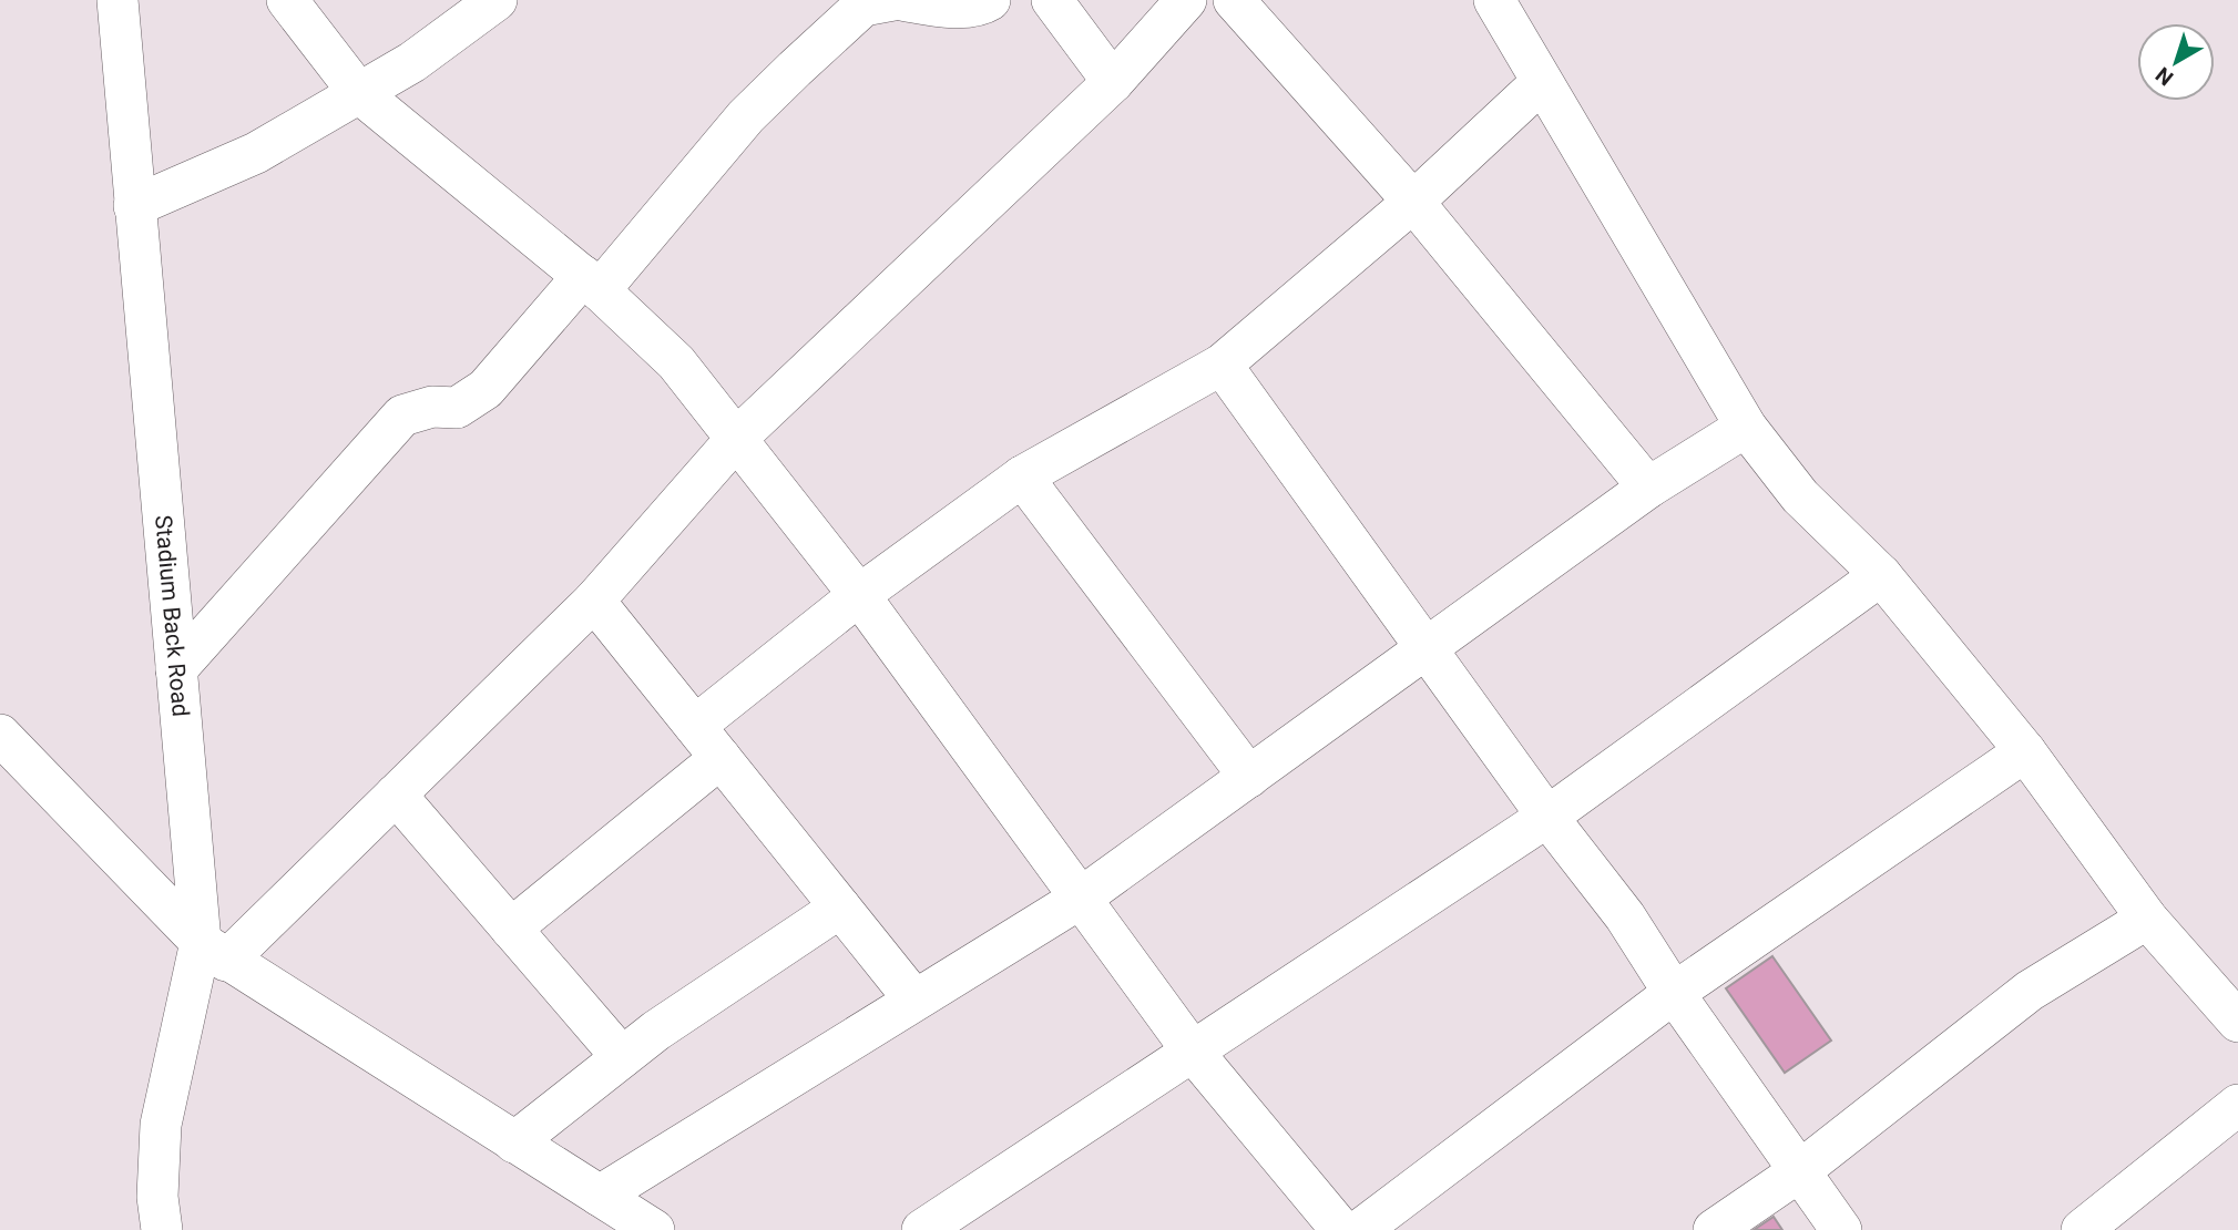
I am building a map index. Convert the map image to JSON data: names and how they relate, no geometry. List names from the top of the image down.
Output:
{
  "streets": {
    "street": ["Stadium Back Road"]
  },
  "north": "bottom left"
}
